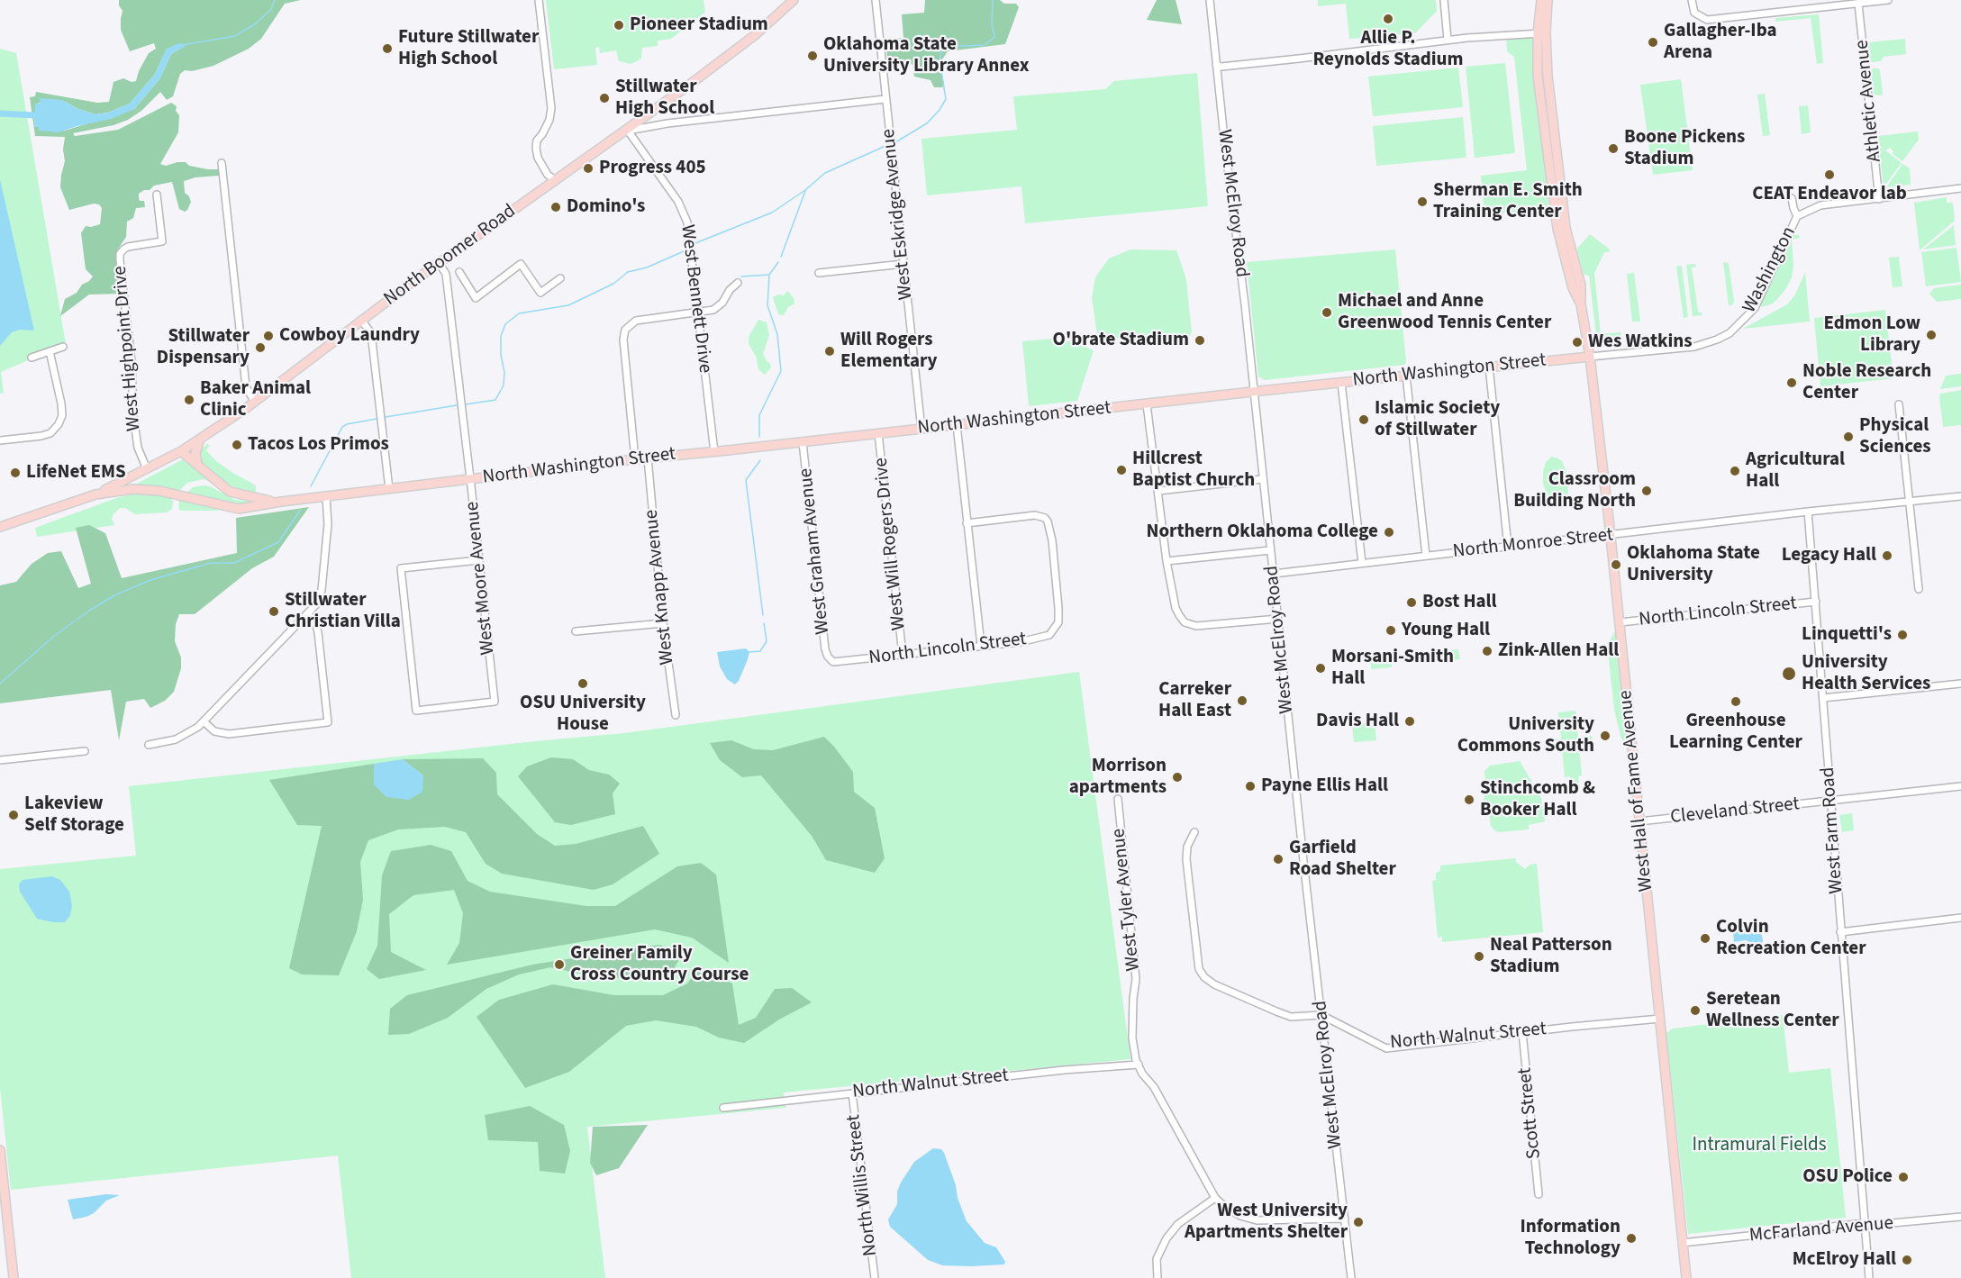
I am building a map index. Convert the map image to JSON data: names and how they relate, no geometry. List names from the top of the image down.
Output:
{
  "streets": {
    "main road": ["North Boomer Road", "North Washington Street", "West Hall of Fame Avenue"],
    "street": [
      "Athletic Avenue",
      "West McElroy Road",
      "West Eskridge Avenue",
      "Washington",
      "West Bennett Drive",
      "West Highpoint Drive",
      "West Will Rogers Drive",
      "North Monroe Street",
      "West Graham Avenue",
      "West Moore Avenue",
      "West Knapp Avenue",
      "North Lincoln Street",
      "Cleveland Street",
      "West Farm Road",
      "West Tyler Avenue",
      "North Walnut Street",
      "Scott Street",
      "North Willis Street",
      "McFarland Avenue"
    ]
  },
  "crossings": [
    ["West McElroy Road", "North Washington Street"],
    ["West McElroy Road", "North Monroe Street"],
    ["West McElroy Road", "North Walnut Street"],
    ["West Eskridge Avenue", "North Washington Street"],
    ["North Boomer Road", "West Bennett Drive"],
    ["North Boomer Road", "West Highpoint Drive"],
    ["North Boomer Road", "North Washington Street"],
    ["North Boomer Road", "West Moore Avenue"],
    ["Washington", "North Washington Street"],
    ["West Bennett Drive", "North Washington Street"],
    ["North Washington Street", "West Will Rogers Drive"],
    ["North Washington Street", "West Graham Avenue"],
    ["North Washington Street", "West Moore Avenue"],
    ["North Washington Street", "West Knapp Avenue"],
    ["North Washington Street", "West Hall of Fame Avenue"],
    ["West Will Rogers Drive", "North Lincoln Street"],
    ["North Monroe Street", "West Hall of Fame Avenue"],
    ["North Monroe Street", "West Farm Road"],
    ["West Graham Avenue", "North Lincoln Street"],
    ["North Lincoln Street", "West Hall of Fame Avenue"],
    ["North Lincoln Street", "West Farm Road"],
    ["West Hall of Fame Avenue", "Cleveland Street"],
    ["West Hall of Fame Avenue", "North Walnut Street"],
    ["West Hall of Fame Avenue", "McFarland Avenue"],
    ["Cleveland Street", "West Farm Road"],
    ["West Farm Road", "McFarland Avenue"],
    ["West Tyler Avenue", "North Walnut Street"],
    ["North Walnut Street", "Scott Street"],
    ["North Walnut Street", "North Willis Street"]
  ],
  "parks": ["Intramural Fields"],
  "places": [
    "Allie P. Reynolds Stadium",
    "Pioneer Stadium",
    "Gallagher-Iba Arena",
    "Future Stillwater High School",
    "Oklahoma State University Library Annex",
    "Stillwater High School",
    "Boone Pickens Stadium",
    "Progress 405",
    "CEAT Endeavor lab",
    "Sherman E. Smith Training Center",
    "Domino's",
    "Michael and Anne Greenwood Tennis Center",
    "Edmon Low Library",
    "Cowboy Laundry",
    "O'brate Stadium",
    "Wes Watkins",
    "Stillwater Dispensary",
    "Will Rogers Elementary",
    "Noble Research Center",
    "Baker Animal Clinic",
    "Islamic Society of Stillwater",
    "Physical Sciences",
    "Tacos Los Primos",
    "Hillcrest Baptist Church",
    "Agricultural Hall",
    "LifeNet EMS",
    "Classroom Building North",
    "Northern Oklahoma College",
    "Legacy Hall",
    "Oklahoma State University",
    "Bost Hall",
    "Stillwater Christian Villa",
    "Young Hall",
    "Linquetti's",
    "Zink-Allen Hall",
    "Morsani-Smith Hall",
    "University Health Services",
    "OSU University House",
    "Carreker Hall East",
    "Greenhouse Learning Center",
    "Davis Hall",
    "University Commons South",
    "Morrison apartments",
    "Payne Ellis Hall",
    "Stinchcomb & Booker Hall",
    "Lakeview Self Storage",
    "Garfield Road Shelter",
    "Colvin Recreation Center",
    "Neal Patterson Stadium",
    "Greiner Family Cross Country Course",
    "Seretean Wellness Center",
    "OSU Police",
    "West University Apartments Shelter",
    "Information Technology",
    "McElroy Hall"
  ]
}
